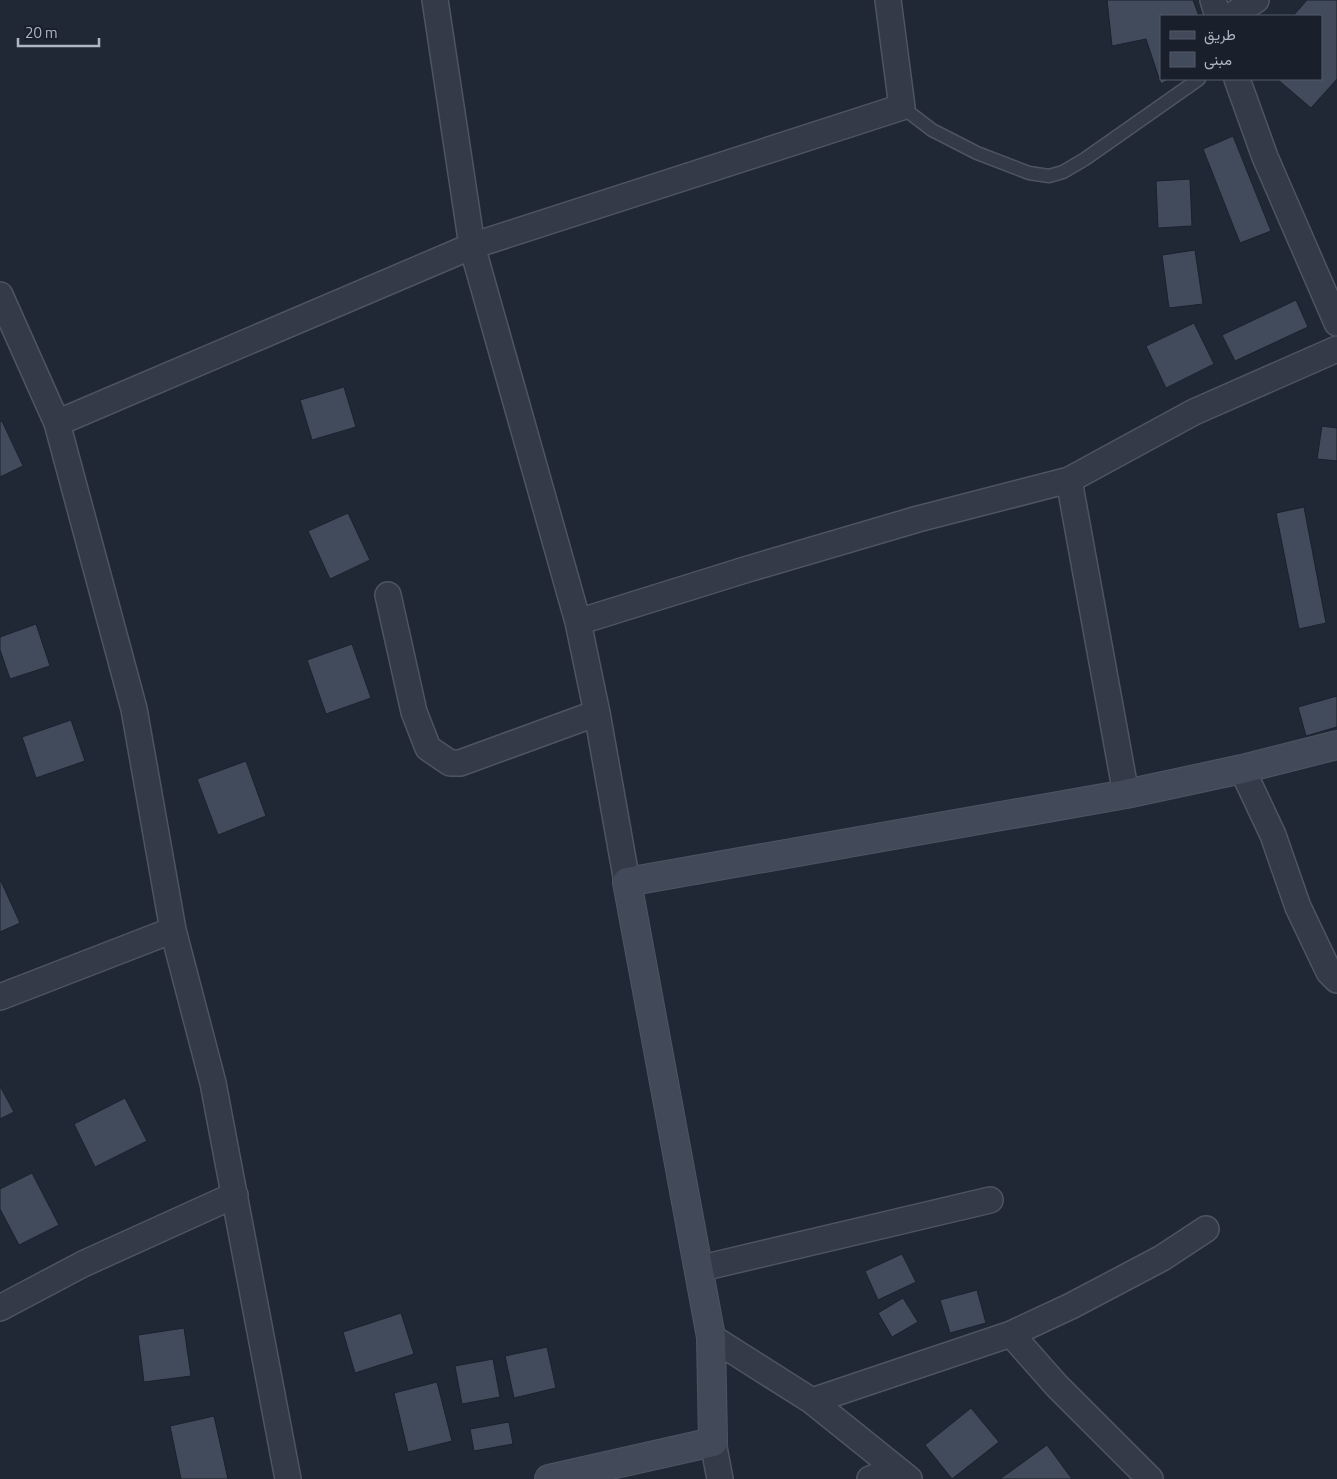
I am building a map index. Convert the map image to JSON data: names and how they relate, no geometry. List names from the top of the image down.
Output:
{
  "legend": ["طريق", "مبنى"],
  "scale_bar": "20 m"
}
